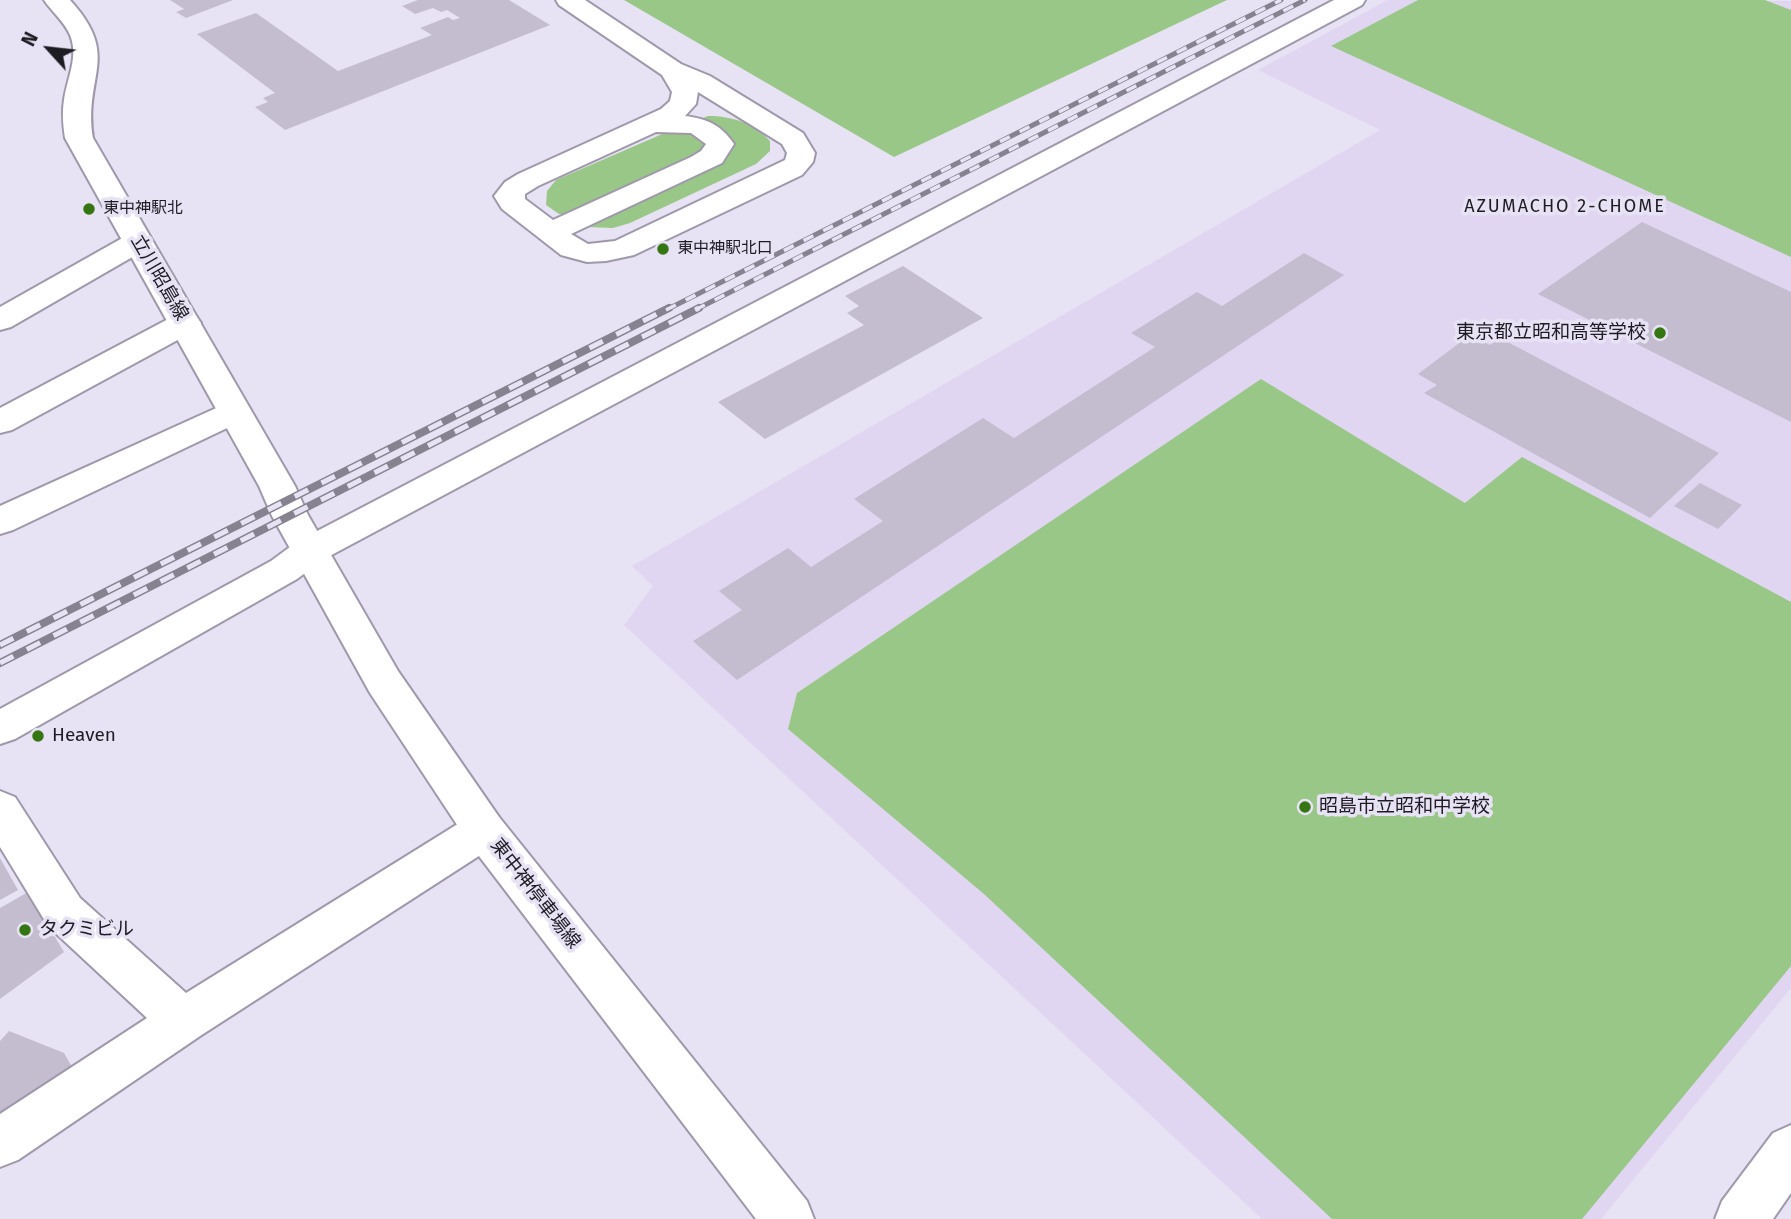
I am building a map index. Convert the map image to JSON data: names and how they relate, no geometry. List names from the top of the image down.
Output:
{
  "streets": {
    "street": ["立川昭島線", "東中神停車場線"]
  },
  "crossings": [
    ["立川昭島線", "東中神停車場線"]
  ],
  "districts": ["AZUMACHO 2-CHOME"],
  "places": [
    "東中神駅北",
    "東中神駅北口",
    "東京都立昭和高等学校",
    "Heaven",
    "昭島市立昭和中学校",
    "タクミビル"
  ],
  "north": "top left"
}
